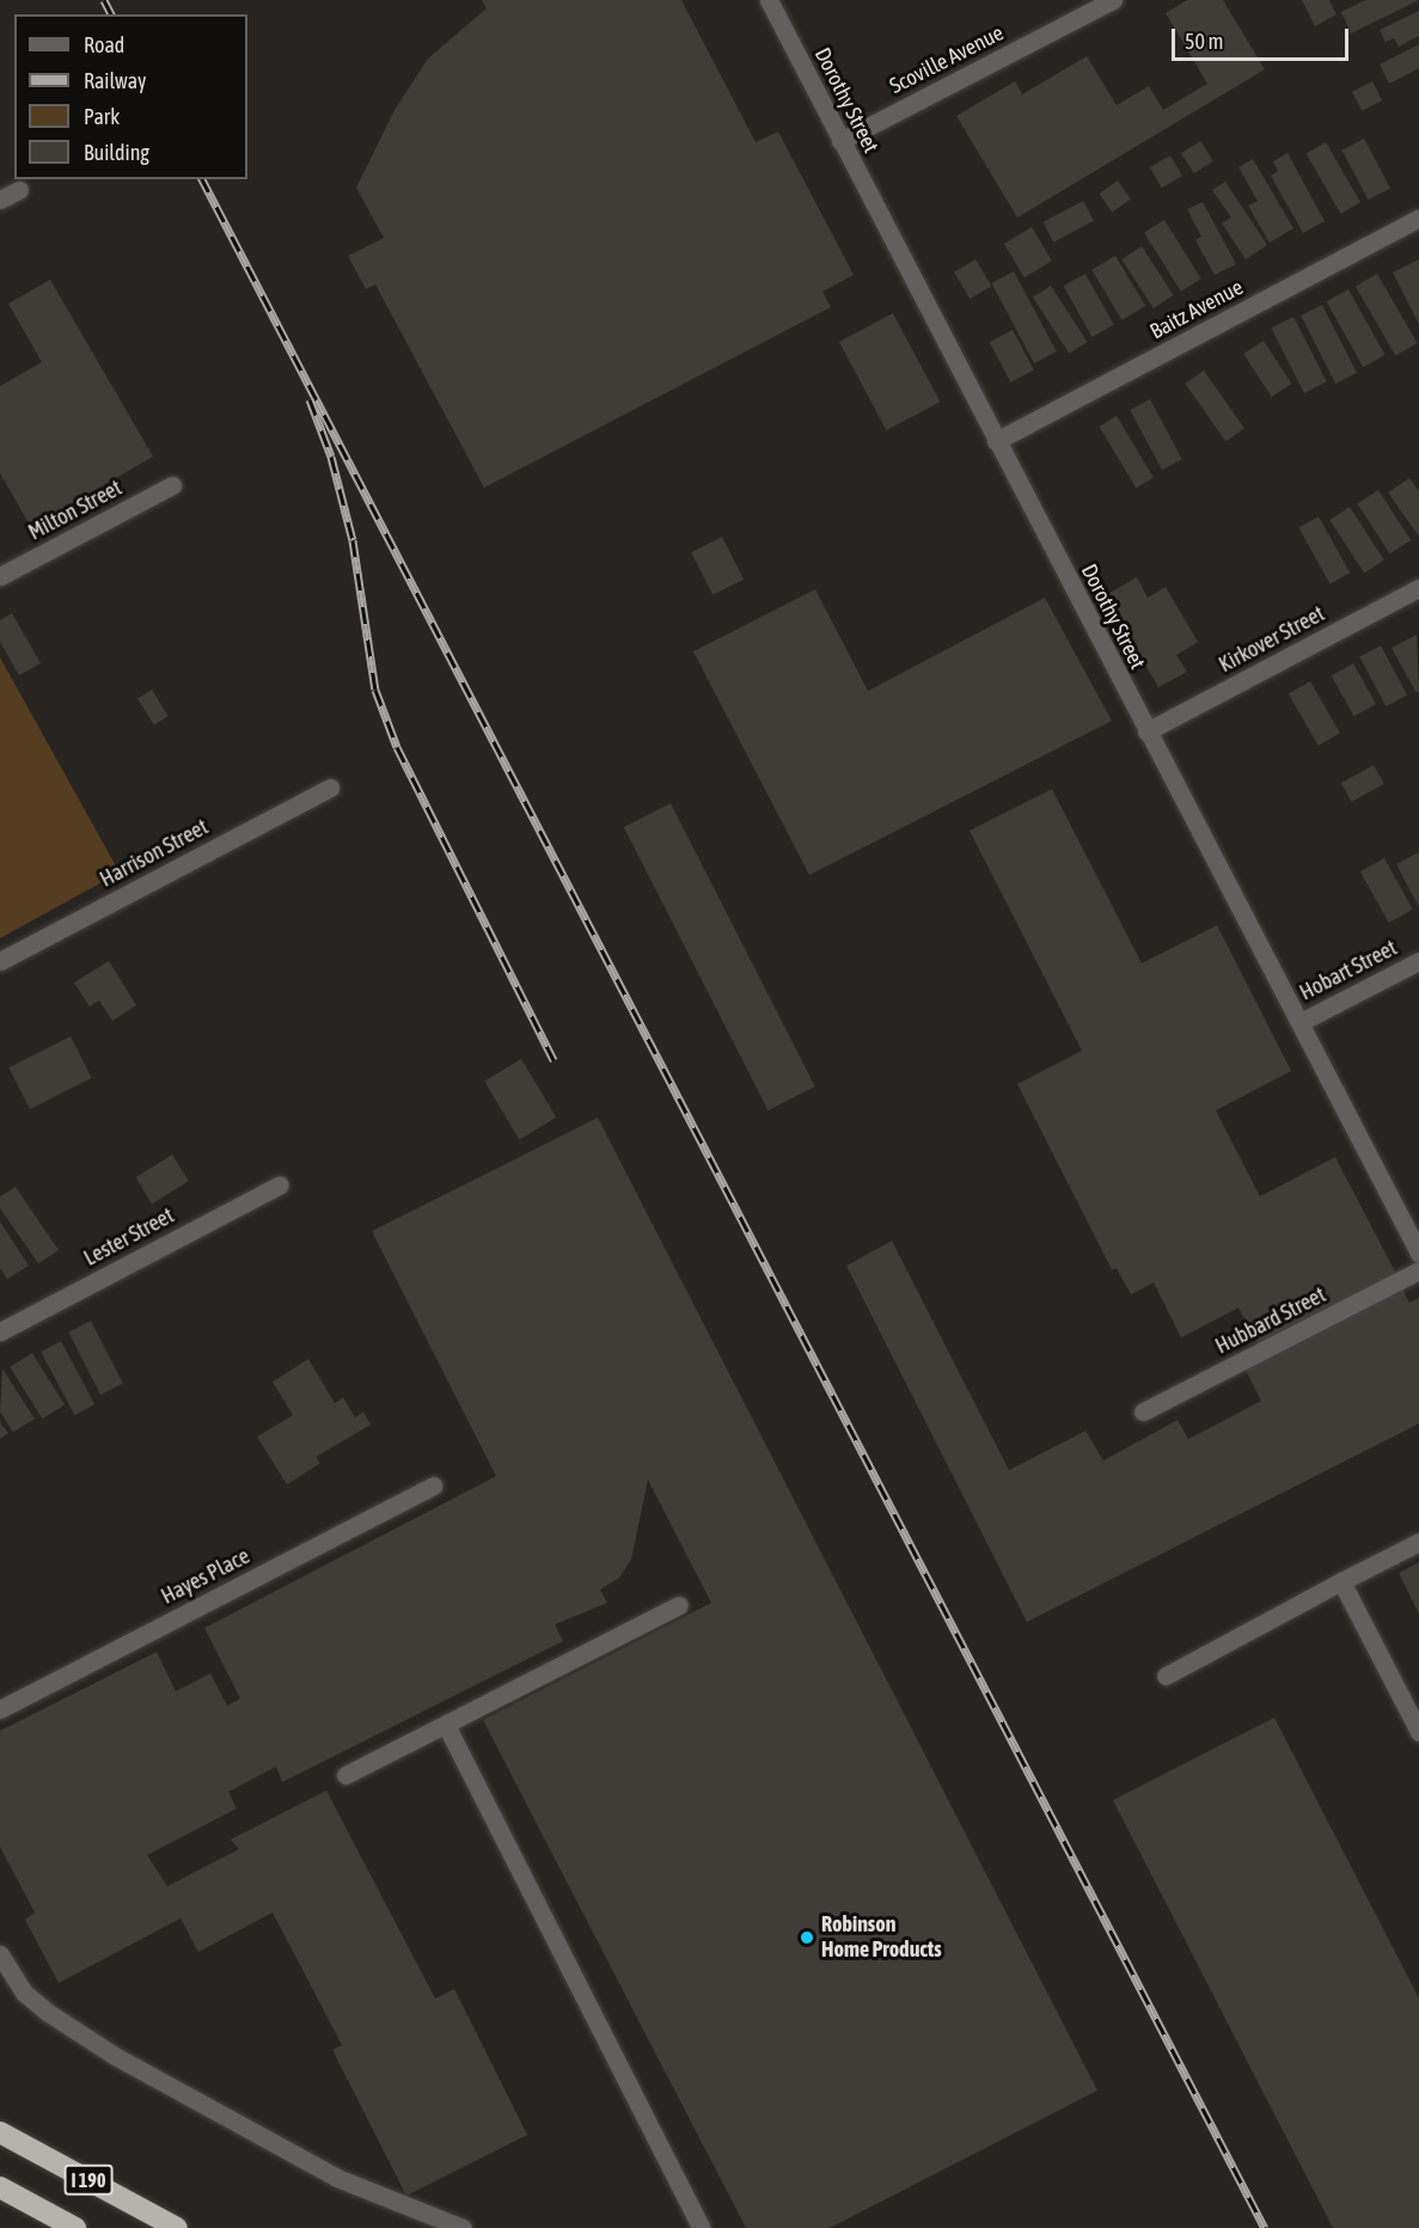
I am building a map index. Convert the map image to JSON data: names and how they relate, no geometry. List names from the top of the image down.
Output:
{
  "streets": {
    "highway": ["I 190"],
    "street": [
      "Scoville Avenue",
      "Dorothy Street",
      "Baitz Avenue",
      "Milton Street",
      "Kirkover Street",
      "Harrison Street",
      "Hobart Street",
      "Lester Street",
      "Hubbard Street",
      "Hayes Place"
    ]
  },
  "crossings": [
    ["Scoville Avenue", "Dorothy Street"],
    ["Dorothy Street", "Baitz Avenue"],
    ["Dorothy Street", "Kirkover Street"],
    ["Dorothy Street", "Hobart Street"]
  ],
  "places": ["Robinson Home Products"],
  "legend": [
    "Road",
    "Railway",
    "Park",
    "Building"
  ],
  "scale_bar": "50 m"
}
